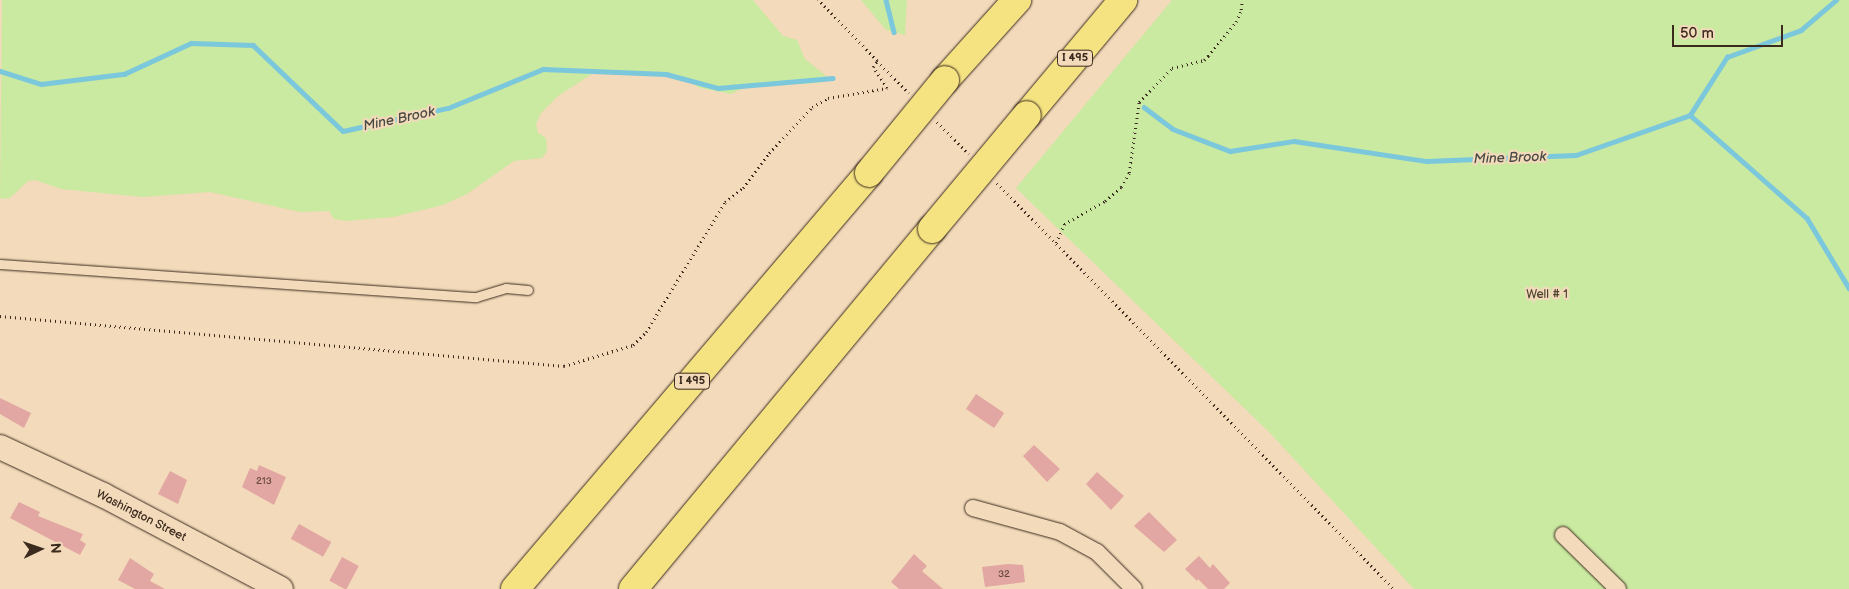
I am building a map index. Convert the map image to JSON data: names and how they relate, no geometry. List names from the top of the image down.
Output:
{
  "streets": {
    "highway": ["I 495"],
    "main road": ["Washington Street"]
  },
  "water": ["Mine Brook"],
  "parks": ["Well # 1"],
  "house_numbers": ["213", "32"],
  "scale_bar": "50 m",
  "north": "right"
}
